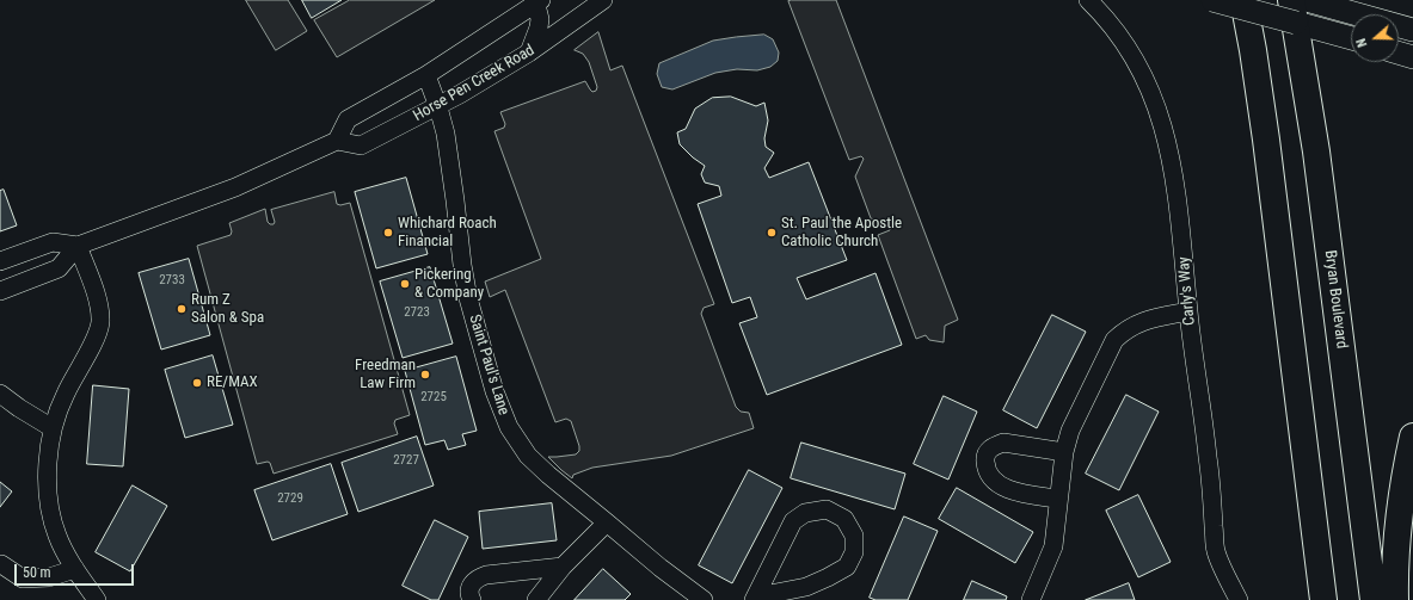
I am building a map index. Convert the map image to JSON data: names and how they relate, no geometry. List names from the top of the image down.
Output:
{
  "streets": {
    "highway": ["Bryan Boulevard"],
    "street": ["Horse Pen Creek Road", "Carly's Way", "Saint Paul's Lane"]
  },
  "crossings": [
    ["Horse Pen Creek Road", "Saint Paul's Lane"]
  ],
  "places": [
    "Whichard Roach Financial",
    "St. Paul the Apostle Catholic Church",
    "Pickering & Company",
    "Rum Z Salon & Spa",
    "Freedman Law Firm",
    "RE/MAX"
  ],
  "house_numbers": [
    "2733",
    "2723",
    "2725",
    "2727",
    "2729"
  ],
  "scale_bar": "50 m",
  "north": "left"
}
